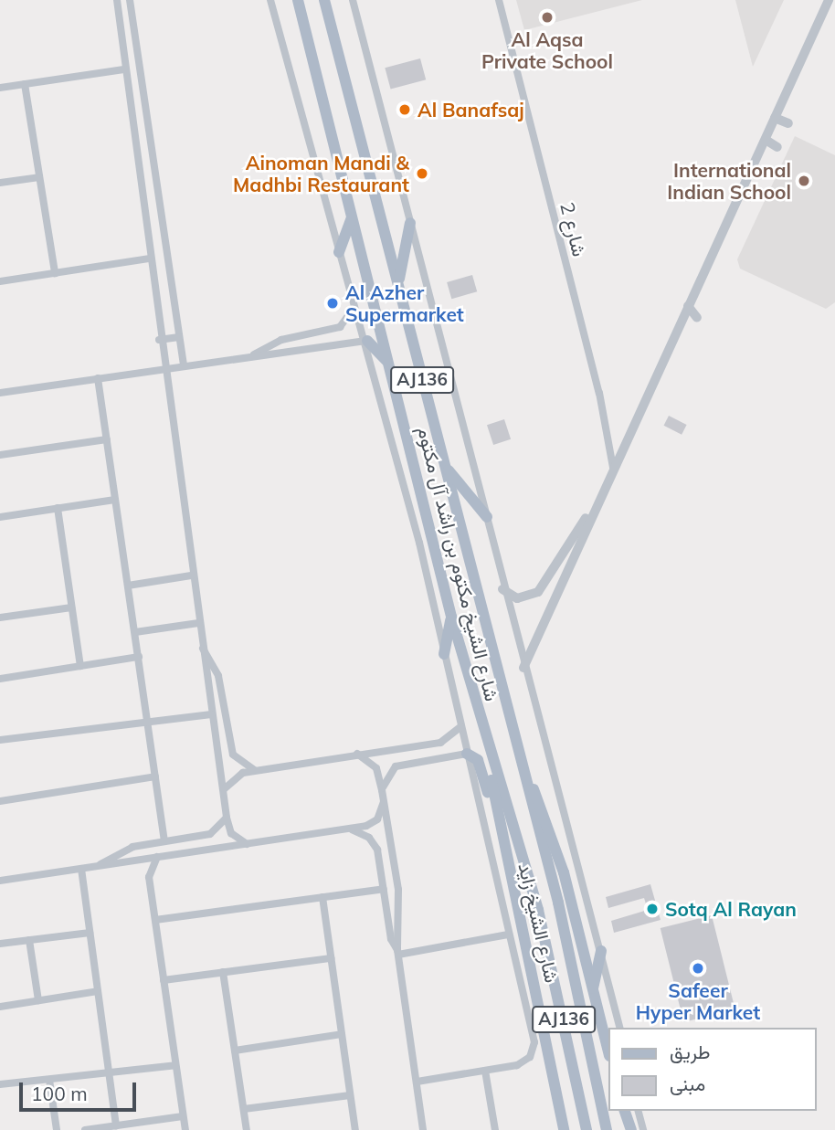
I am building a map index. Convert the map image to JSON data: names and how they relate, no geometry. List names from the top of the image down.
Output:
{
  "streets": {
    "main road": ["AJ136", "شارع الشيخ مكتوم بن راشد آل مكتوم", "شارع الشيخ زايد"],
    "street": ["شارع 2"]
  },
  "crossings": [
    ["شارع الشيخ مكتوم بن راشد آل مكتوم", "شارع الشيخ زايد"]
  ],
  "places": [
    "Al Aqsa Private School",
    "Al Banafsaj",
    "Ainoman Mandi & Madhbi Restaurant",
    "International Indian School",
    "Al Azher Supermarket",
    "Sotq Al Rayan",
    "Safeer Hyper Market"
  ],
  "legend": ["طريق", "مبنى"],
  "scale_bar": "100 m"
}
